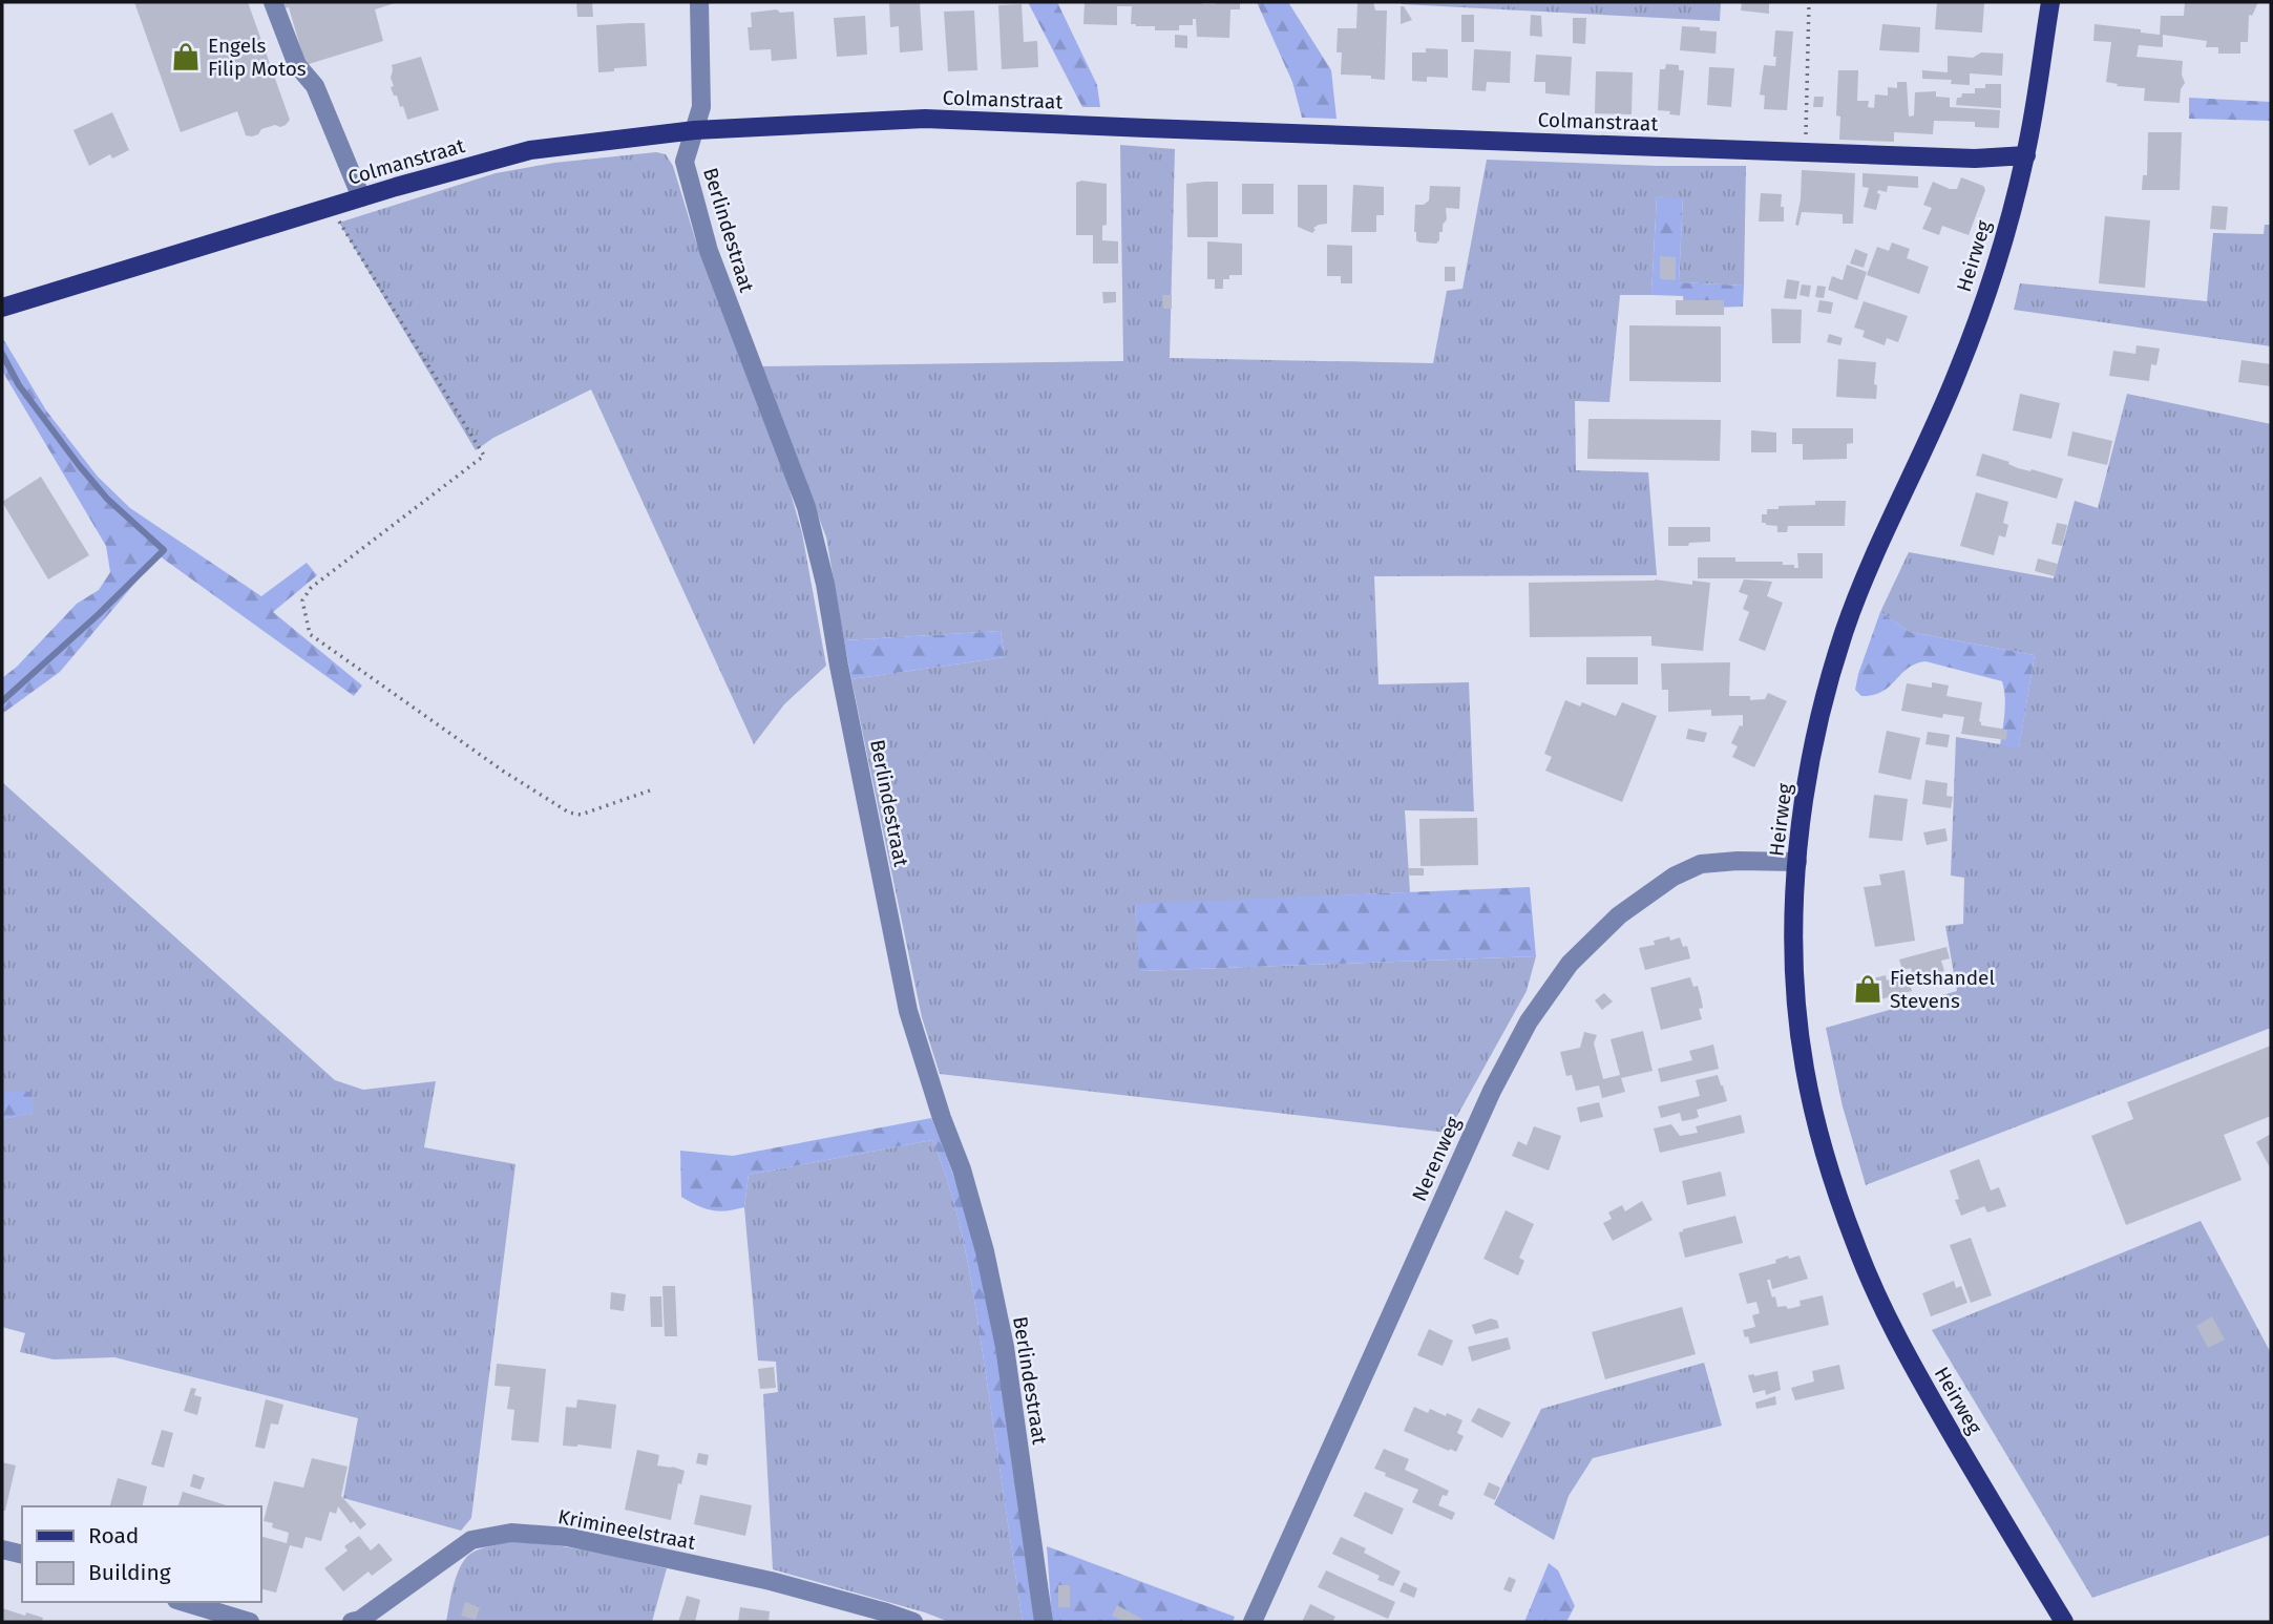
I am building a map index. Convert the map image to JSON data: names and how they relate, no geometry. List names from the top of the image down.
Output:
{
  "streets": {
    "main road": ["Colmanstraat", "Heirweg"],
    "street": ["Berlindestraat", "Nerenweg", "Krimineelstraat"]
  },
  "crossings": [
    ["Colmanstraat", "Berlindestraat"],
    ["Colmanstraat", "Heirweg"],
    ["Heirweg", "Nerenweg"]
  ],
  "places": {
    "shop": ["Engels Filip Motos", "Fietshandel Stevens"]
  },
  "legend": ["Road", "Building"]
}
